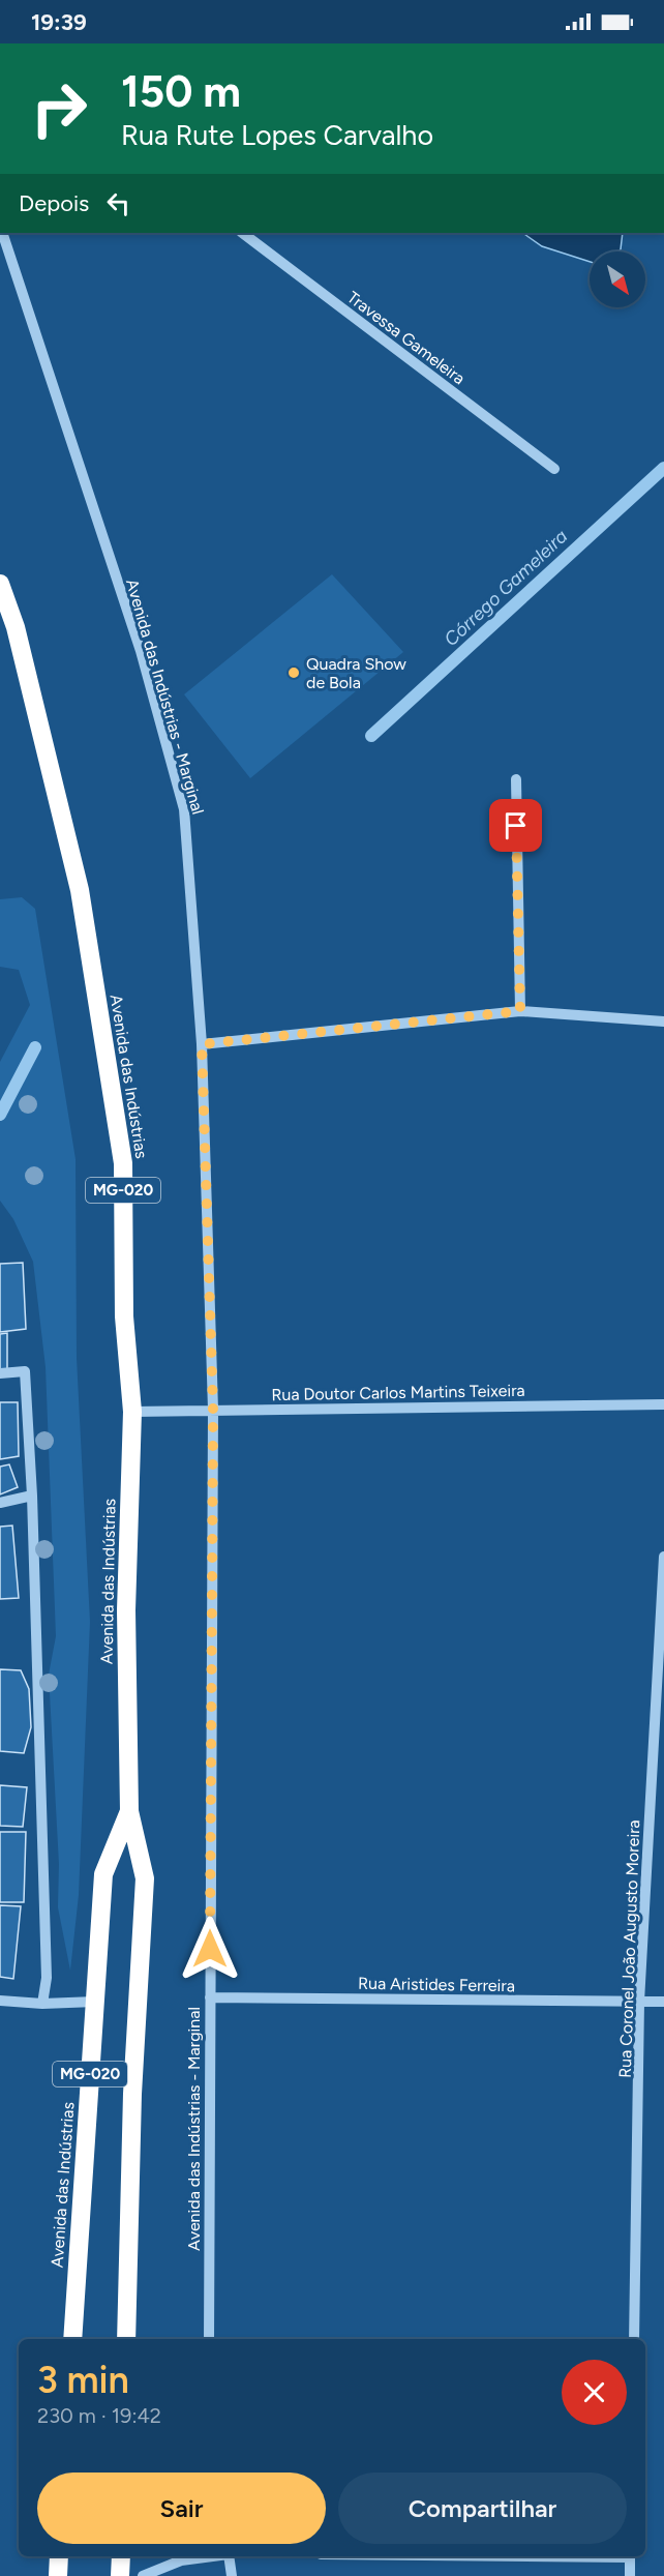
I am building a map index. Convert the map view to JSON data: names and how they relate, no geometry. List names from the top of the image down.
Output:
{
  "streets": {
    "highway": ["Avenida das Indústrias", "MG-020"],
    "street": [
      "Travessa Gameleira",
      "Avenida das Indústrias - Marginal",
      "Rua Doutor Carlos Martins Teixeira",
      "Rua Coronel João Augusto Moreira",
      "Rua Aristides Ferreira"
    ]
  },
  "crossings": [
    ["Avenida das Indústrias - Marginal", "Rua Doutor Carlos Martins Teixeira"],
    ["Avenida das Indústrias - Marginal", "Rua Aristides Ferreira"],
    ["Avenida das Indústrias", "Rua Doutor Carlos Martins Teixeira"],
    ["Rua Coronel João Augusto Moreira", "Rua Aristides Ferreira"]
  ],
  "water": ["Córrego Gameleira"],
  "places": ["Quadra Show de Bola"],
  "north": "bottom right",
  "page": {
    "status": "19:39",
    "turn": ["150 m", "Rua Rute Lopes Carvalho"],
    "then": "Depois",
    "heading": ["3 min", "230 m · 19:42"],
    "buttons": ["Sair", "Compartilhar"]
  }
}
